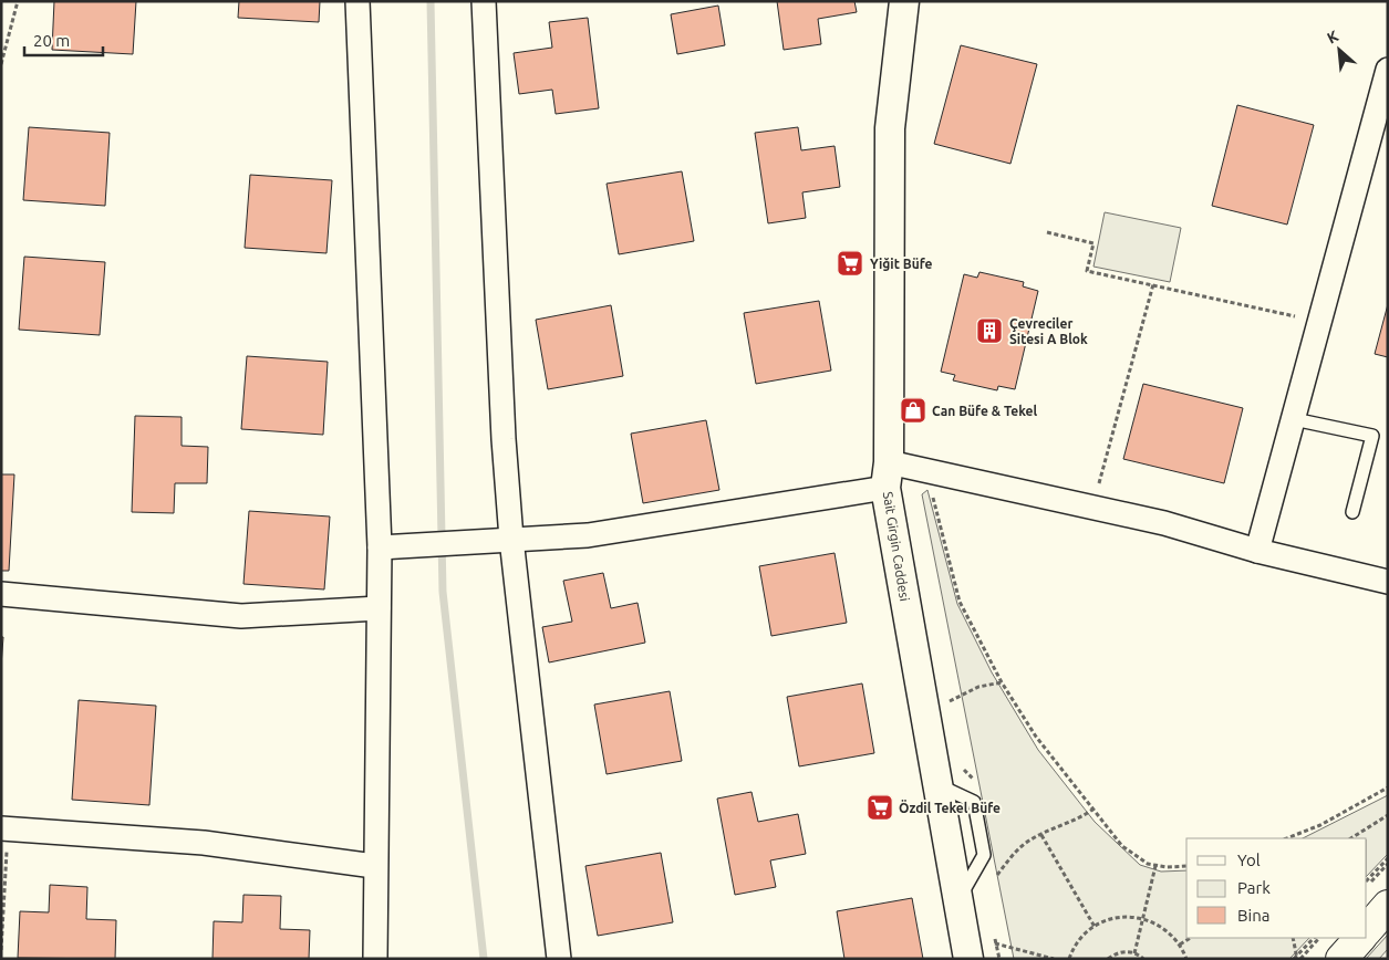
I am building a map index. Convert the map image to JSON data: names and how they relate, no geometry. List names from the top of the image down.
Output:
{
  "streets": {
    "street": ["Sait Girgin Caddesi"]
  },
  "places": {
    "supermarket": ["Yiğit Büfe", "Özdil Tekel Büfe"],
    "building": ["Çevreciler Sitesi A Blok"],
    "shop": ["Can Büfe & Tekel"]
  },
  "legend": ["Yol", "Park", "Bina"],
  "scale_bar": "20 m",
  "north": "top left"
}
